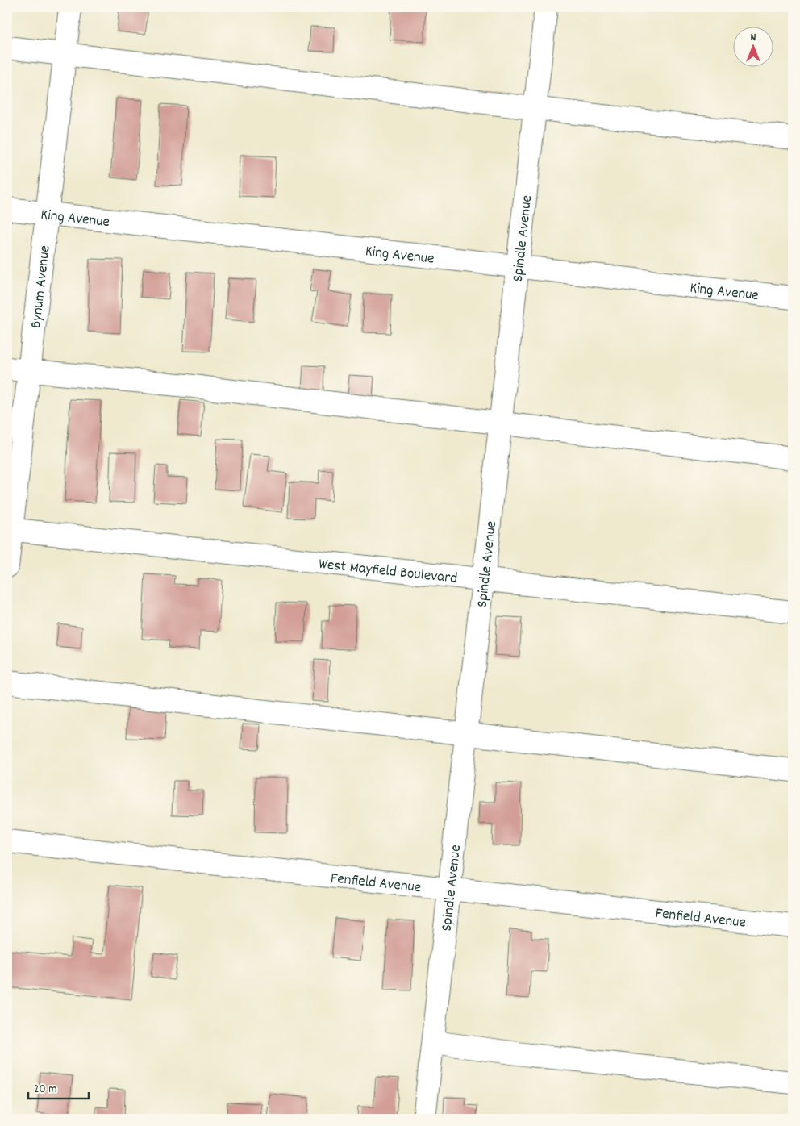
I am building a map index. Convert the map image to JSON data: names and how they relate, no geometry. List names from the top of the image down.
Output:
{
  "streets": {
    "street": [
      "King Avenue",
      "Spindle Avenue",
      "Bynum Avenue",
      "West Mayfield Boulevard",
      "Fenfield Avenue"
    ]
  },
  "crossings": [
    ["King Avenue", "Spindle Avenue"],
    ["King Avenue", "Bynum Avenue"],
    ["Spindle Avenue", "West Mayfield Boulevard"],
    ["Spindle Avenue", "Fenfield Avenue"],
    ["Bynum Avenue", "West Mayfield Boulevard"]
  ],
  "scale_bar": "20 m",
  "north": "top"
}
